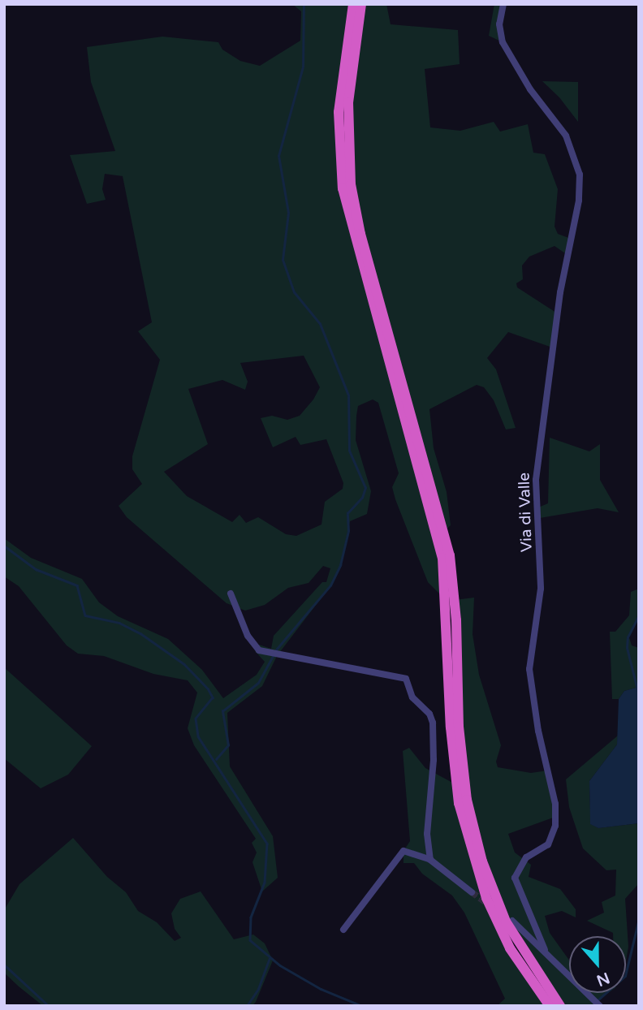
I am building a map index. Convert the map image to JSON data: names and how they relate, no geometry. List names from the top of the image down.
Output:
{
  "streets": {
    "street": ["Via di Valle"]
  },
  "north": "bottom"
}
